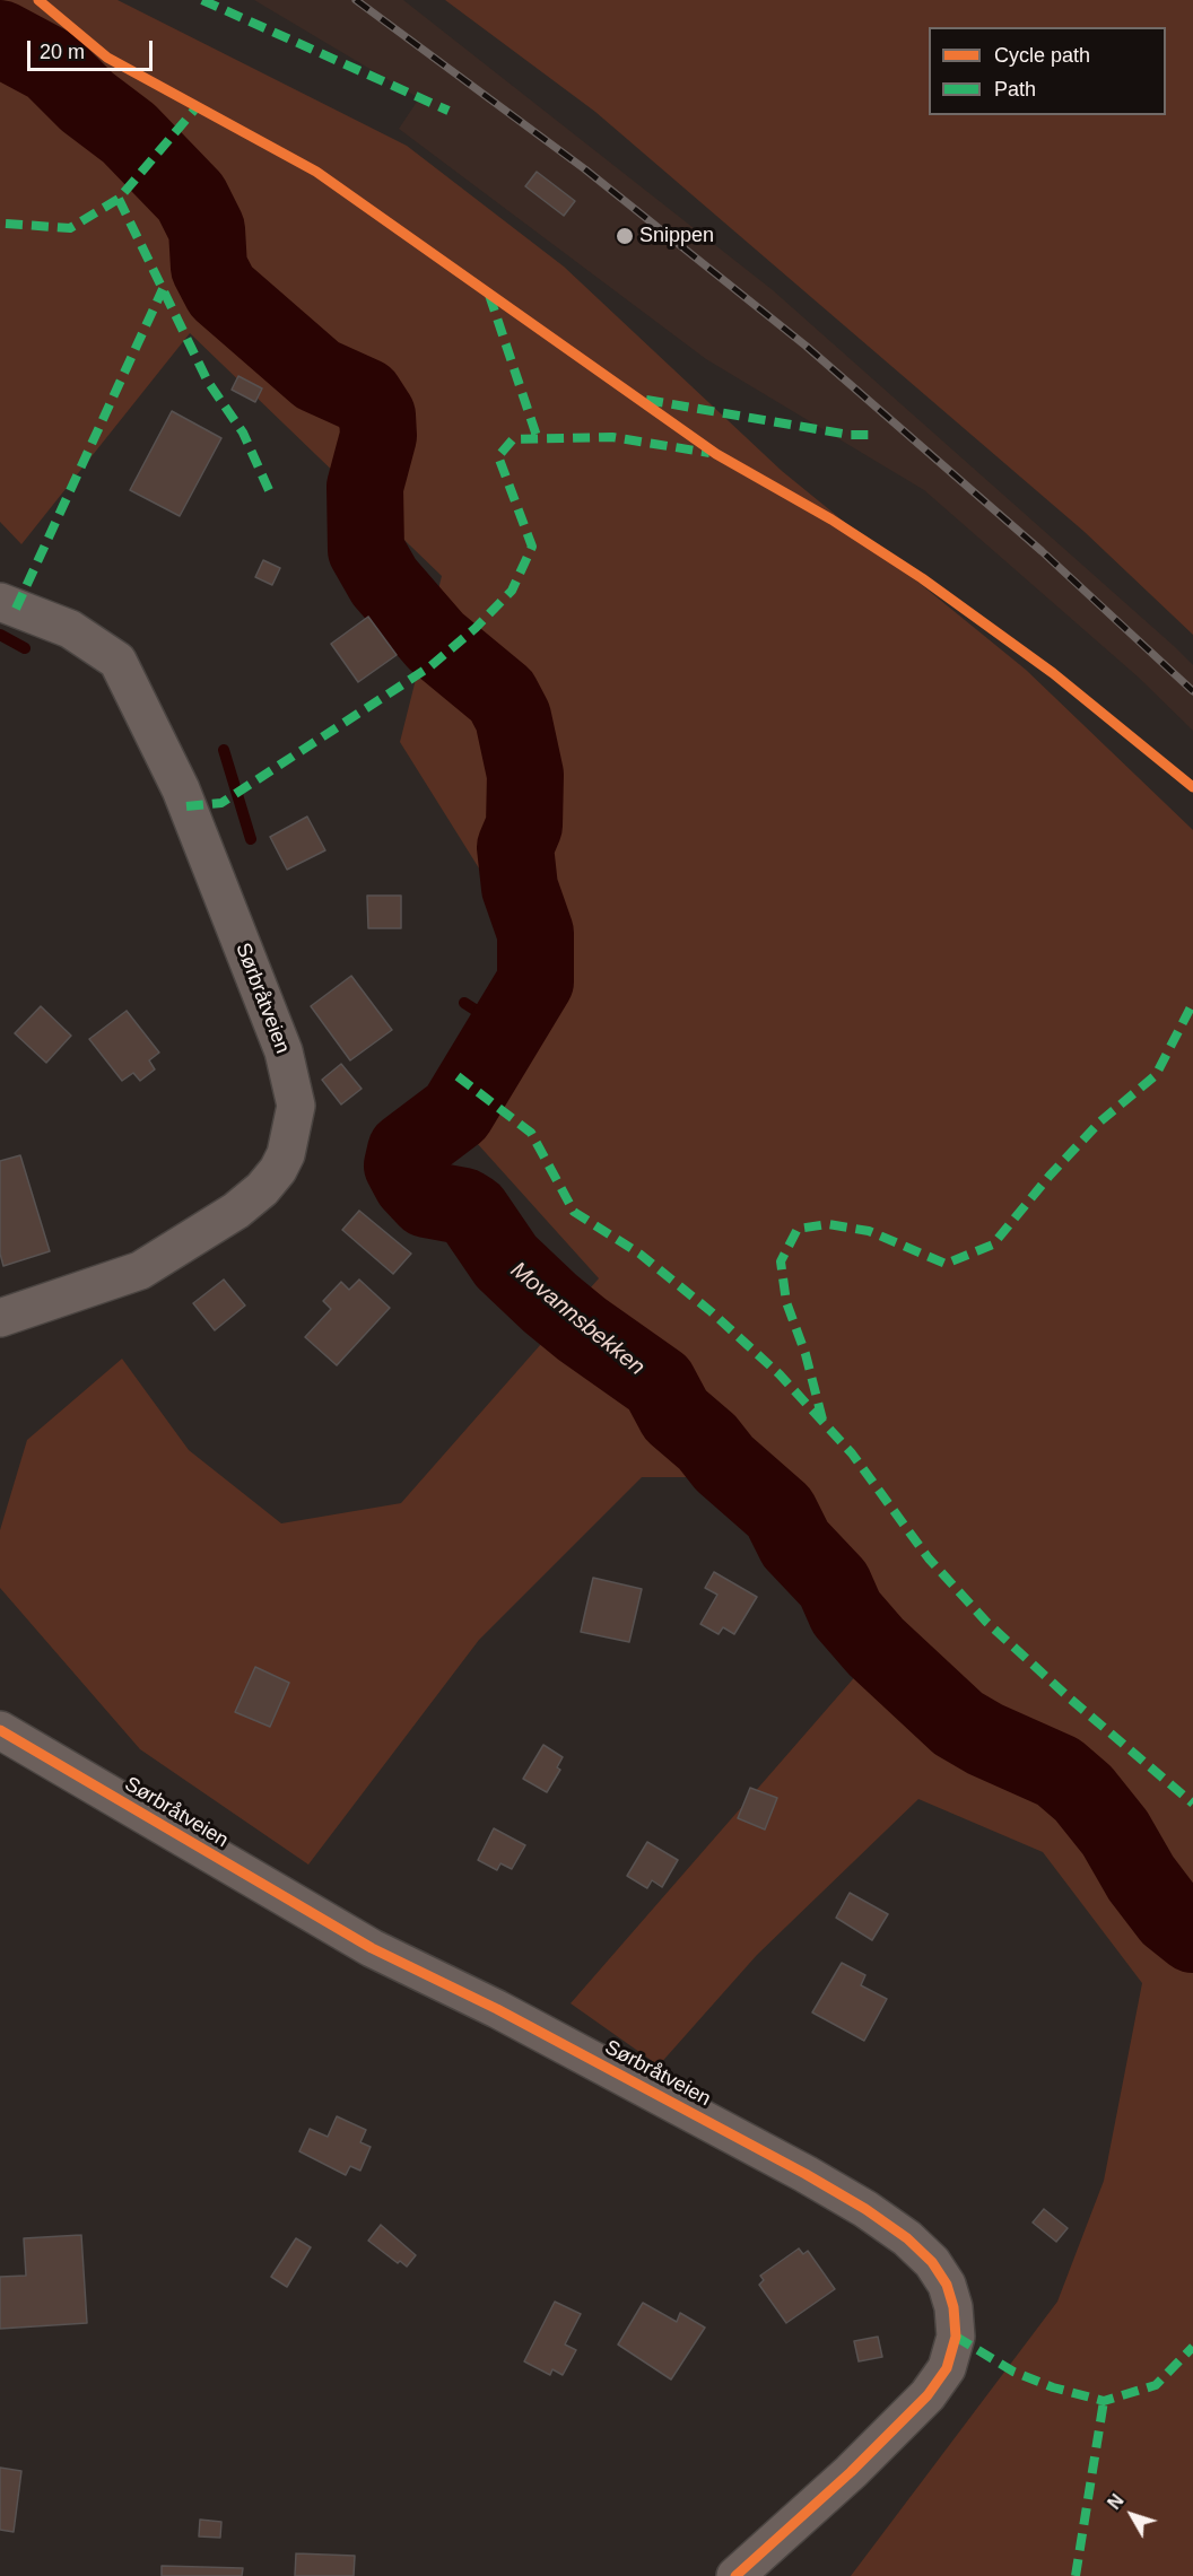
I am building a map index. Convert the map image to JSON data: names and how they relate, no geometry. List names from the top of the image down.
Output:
{
  "streets": {
    "street": ["Sørbråtveien"]
  },
  "water": ["Movannsbekken"],
  "places": ["Snippen"],
  "legend": ["Cycle path", "Path"],
  "scale_bar": "20 m",
  "north": "top left"
}
